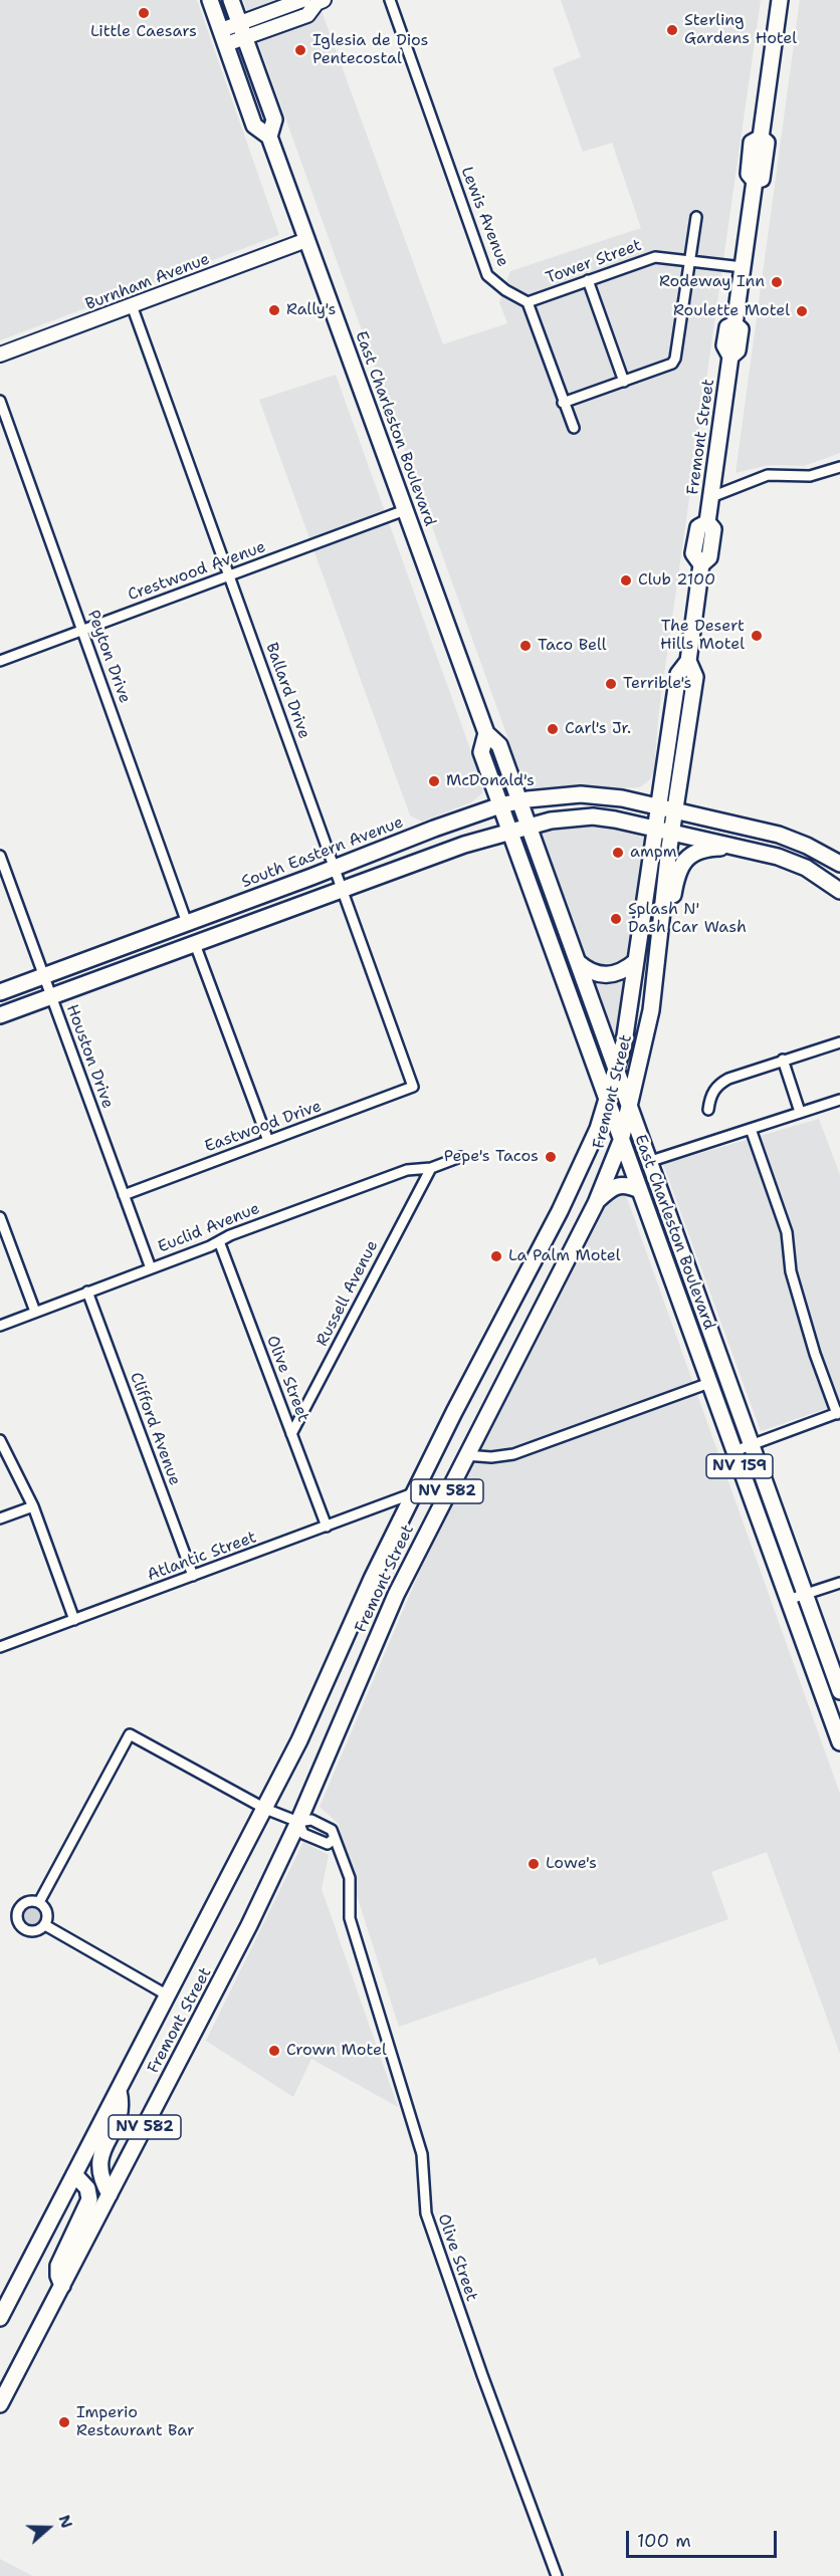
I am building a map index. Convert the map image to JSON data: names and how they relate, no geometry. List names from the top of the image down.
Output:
{
  "streets": {
    "main road": [
      "East Charleston Boulevard",
      "Fremont Street",
      "South Eastern Avenue",
      "NV 159",
      "NV 582"
    ],
    "street": [
      "Lewis Avenue",
      "Tower Street",
      "Burnham Avenue",
      "Crestwood Avenue",
      "Peyton Drive",
      "Ballard Drive",
      "Houston Drive",
      "Eastwood Drive",
      "Euclid Avenue",
      "Russell Avenue",
      "Olive Street",
      "Clifford Avenue",
      "Atlantic Street"
    ]
  },
  "crossings": [
    ["Lewis Avenue", "Tower Street"],
    ["Tower Street", "Fremont Street"],
    ["Burnham Avenue", "East Charleston Boulevard"],
    ["Burnham Avenue", "Ballard Drive"],
    ["East Charleston Boulevard", "Fremont Street"],
    ["East Charleston Boulevard", "Crestwood Avenue"],
    ["East Charleston Boulevard", "South Eastern Avenue"],
    ["Fremont Street", "South Eastern Avenue"],
    ["Fremont Street", "Atlantic Street"],
    ["Crestwood Avenue", "Peyton Drive"],
    ["Crestwood Avenue", "Ballard Drive"],
    ["Peyton Drive", "South Eastern Avenue"],
    ["Ballard Drive", "South Eastern Avenue"],
    ["Ballard Drive", "Eastwood Drive"],
    ["South Eastern Avenue", "Houston Drive"],
    ["Houston Drive", "Eastwood Drive"],
    ["Houston Drive", "Euclid Avenue"],
    ["Euclid Avenue", "Russell Avenue"],
    ["Euclid Avenue", "Olive Street"],
    ["Euclid Avenue", "Clifford Avenue"],
    ["Russell Avenue", "Olive Street"],
    ["Olive Street", "Atlantic Street"],
    ["Clifford Avenue", "Atlantic Street"]
  ],
  "places": [
    "Little Caesars",
    "Sterling Gardens Hotel",
    "Iglesia de Dios Pentecostal",
    "Rodeway Inn",
    "Rally's",
    "Roulette Motel",
    "Club 2100",
    "The Desert Hills Motel",
    "Taco Bell",
    "Terrible's",
    "Carl's Jr.",
    "McDonald's",
    "ampm",
    "Splash N' Dash Car Wash",
    "Pepe's Tacos",
    "La Palm Motel",
    "Lowe's",
    "Crown Motel",
    "Imperio Restaurant Bar"
  ],
  "scale_bar": "100 m",
  "north": "right"
}
